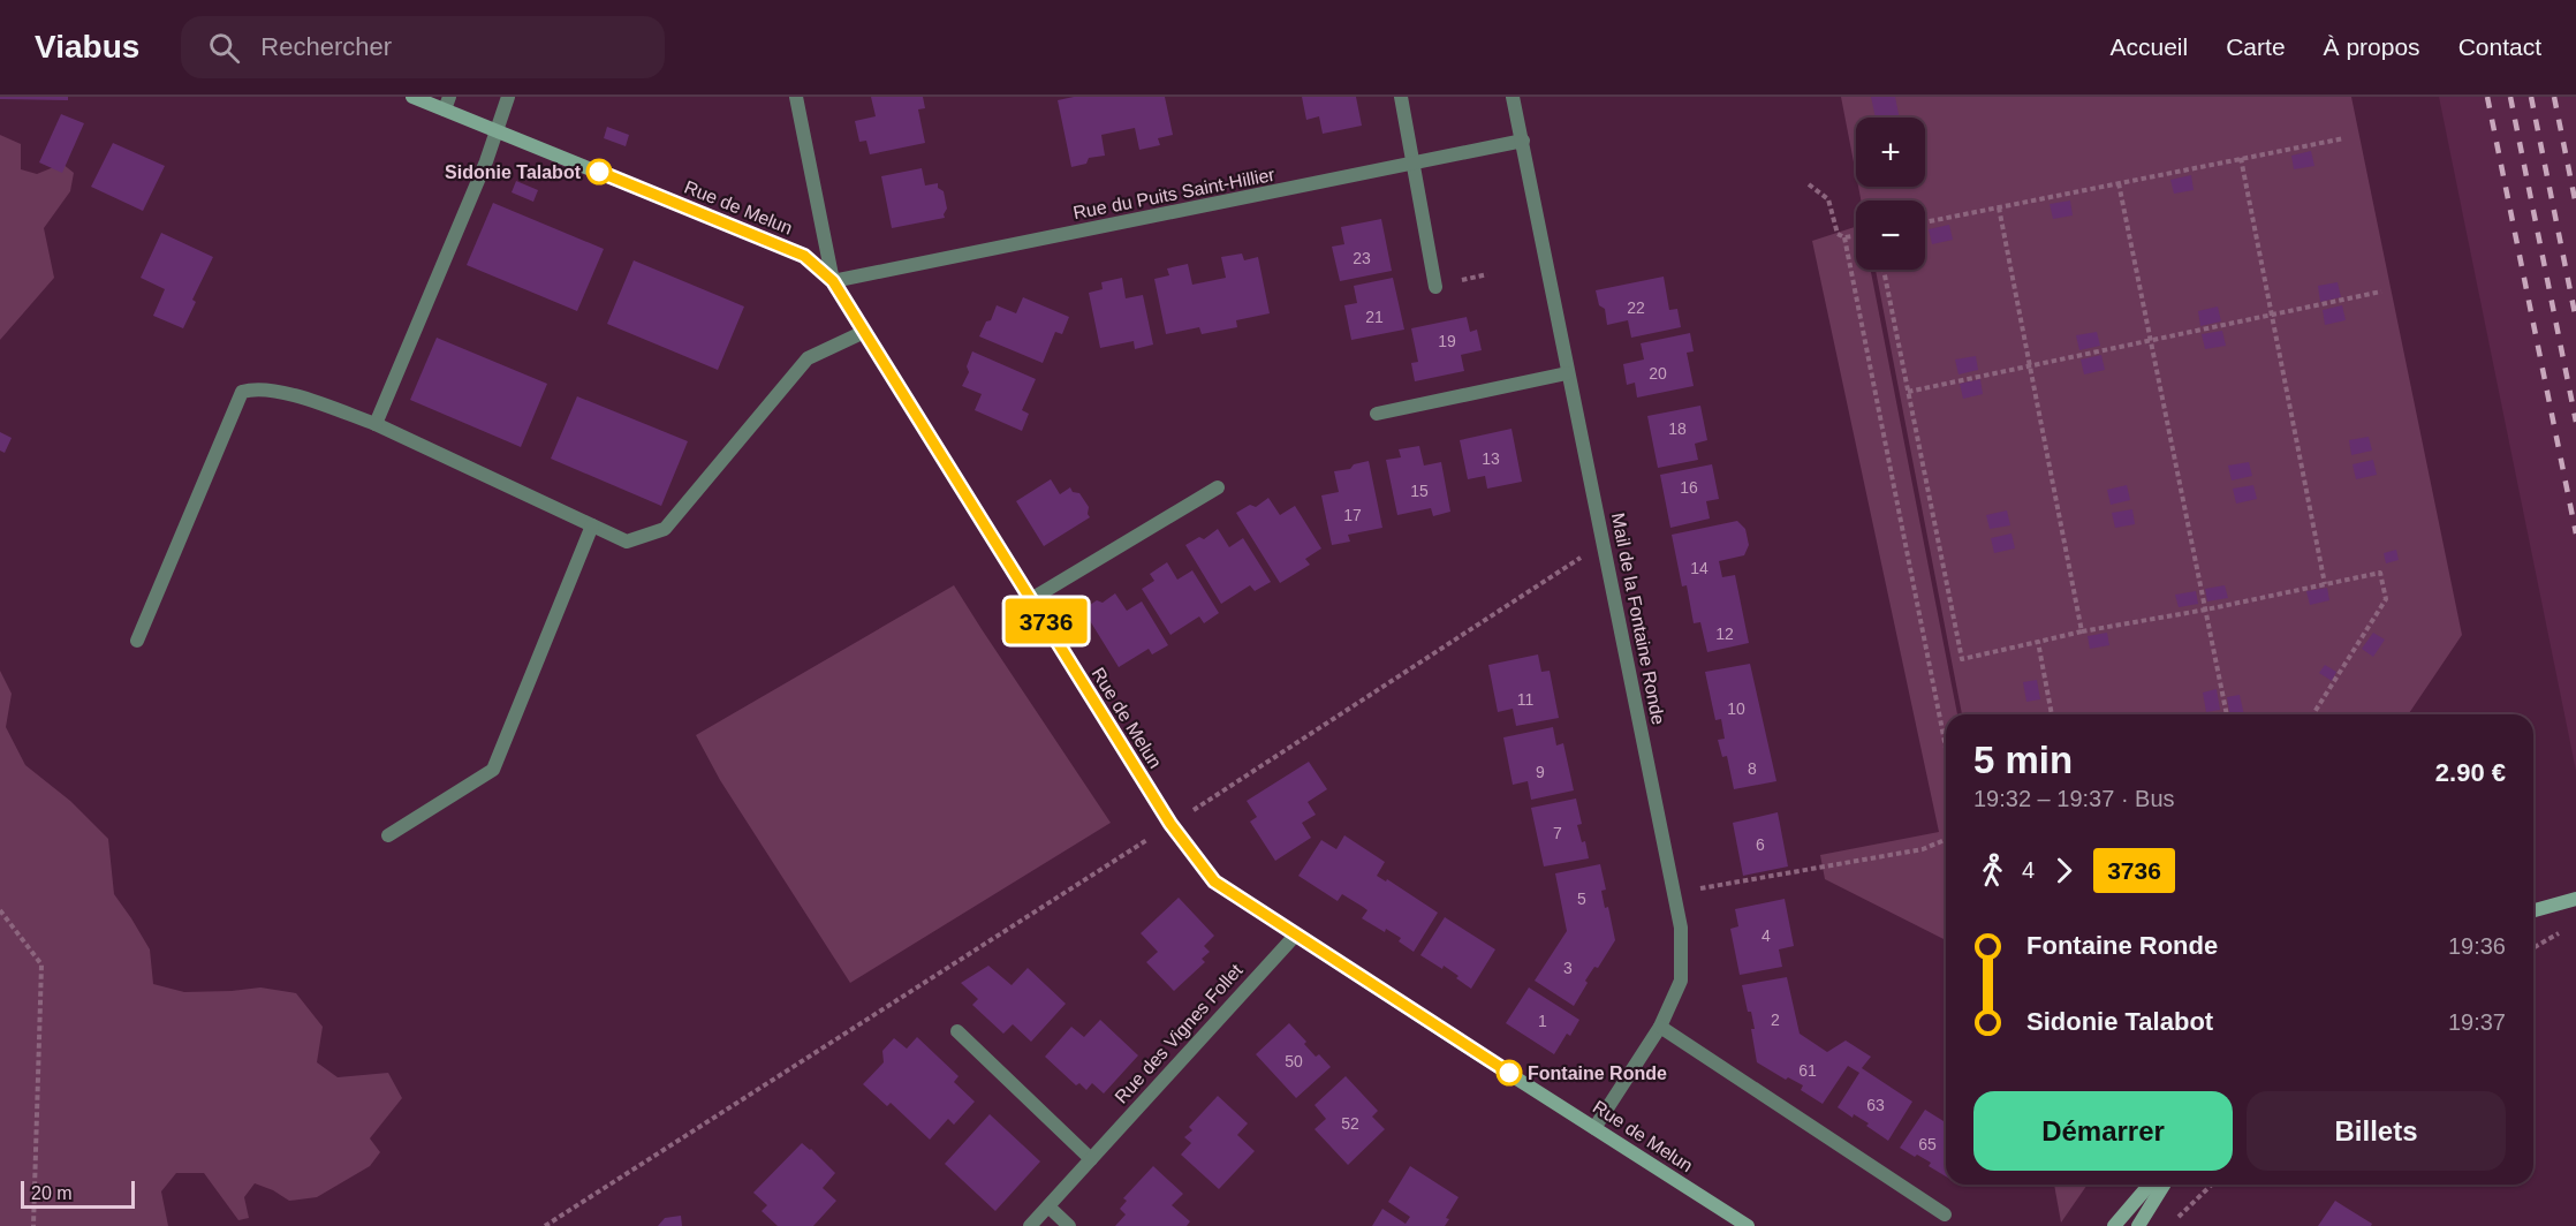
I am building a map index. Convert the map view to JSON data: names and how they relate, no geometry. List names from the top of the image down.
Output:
{
  "streets": {
    "street": [
      "Rue du Puits Saint-Hillier",
      "Rue de Melun",
      "Mail de la Fontaine Ronde",
      "Rue des Vignes Follet"
    ]
  },
  "crossings": [
    ["Rue du Puits Saint-Hillier", "Rue de Melun"],
    ["Rue du Puits Saint-Hillier", "Mail de la Fontaine Ronde"],
    ["Rue de Melun", "Mail de la Fontaine Ronde"],
    ["Rue de Melun", "Rue des Vignes Follet"]
  ],
  "places": ["Sidonie Talabot", "Fontaine Ronde"],
  "lines": ["bus line 3736"],
  "house_numbers": [
    "23",
    "22",
    "21",
    "19",
    "20",
    "18",
    "13",
    "16",
    "15",
    "17",
    "14",
    "12",
    "11",
    "10",
    "8",
    "9",
    "7",
    "6",
    "5",
    "4",
    "3",
    "2",
    "1",
    "50",
    "61",
    "63",
    "52",
    "65"
  ],
  "scale_bar": "20 m",
  "page": {
    "header": "Viabus",
    "search": "Rechercher",
    "nav": [
      "Accueil",
      "Carte",
      "À propos",
      "Contact"
    ],
    "on_map": "3736",
    "map_buttons": ["+", "−"],
    "heading": ["5 min", "19:32 – 19:37 · Bus", "2.90 €"],
    "legs": ["4", "3736"],
    "list": [
      {
        "name": "Fontaine Ronde",
        "value": "19:36"
      },
      {
        "name": "Sidonie Talabot",
        "value": "19:37"
      }
    ],
    "buttons": ["Démarrer", "Billets"],
    "scale": "20 m"
  }
}
